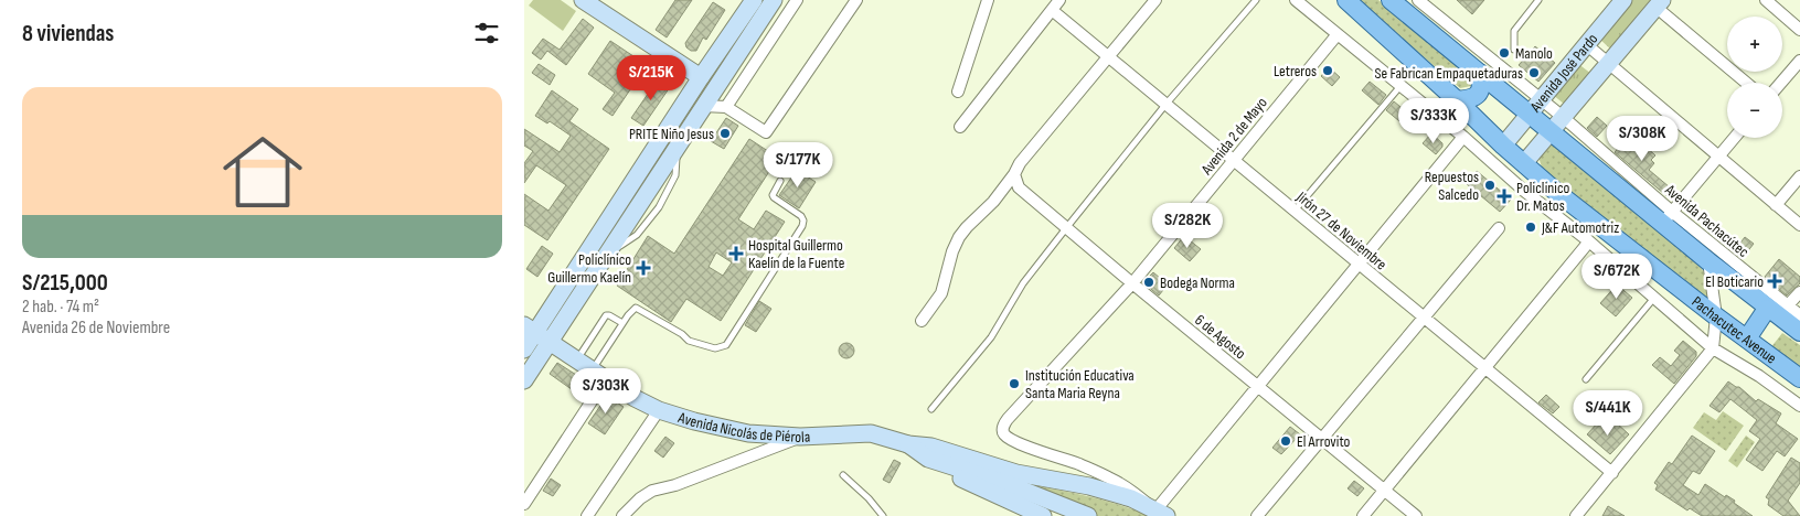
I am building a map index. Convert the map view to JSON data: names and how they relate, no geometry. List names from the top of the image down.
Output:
{
  "streets": {
    "main road": ["Avenida José Pardo", "Pachacutec Avenue", "Avenida Nicolás de Piérola"],
    "street": [
      "Avenida 2 de Mayo",
      "Avenida Pachacútec",
      "Jirón 27 de Noviembre",
      "6 de Agosto"
    ]
  },
  "crossings": [
    ["Avenida José Pardo", "Pachacutec Avenue"],
    ["Avenida 2 de Mayo", "Jirón 27 de Noviembre"],
    ["Avenida 2 de Mayo", "6 de Agosto"],
    ["Avenida 2 de Mayo", "Avenida Nicolás de Piérola"]
  ],
  "places": {
    "other": [
      "Manolo",
      "Letreros",
      "Se Fabrican Empaquetaduras",
      "PRITE Niño Jesus",
      "Repuestos Salcedo",
      "J&F Automotriz",
      "Bodega Norma",
      "Institución Educativa Santa Maria Reyna",
      "El Arrovito"
    ],
    "health": [
      "Policlinico Dr. Matos",
      "Hospital Guillermo Kaelín de la Fuente",
      "Policlínico Guillermo Kaelín",
      "El Boticario"
    ]
  },
  "page": {
    "heading": "8 viviendas",
    "map_buttons": ["+", "−"],
    "price": [
      "S/215K",
      "S/333K",
      "S/308K",
      "S/177K",
      "S/282K",
      "S/672K",
      "S/303K",
      "S/441K"
    ],
    "list": [
      {
        "name": "S/215,000",
        "note": "2 hab. · 74 m² · Avenida 26 de Noviembre"
      }
    ]
  }
}
